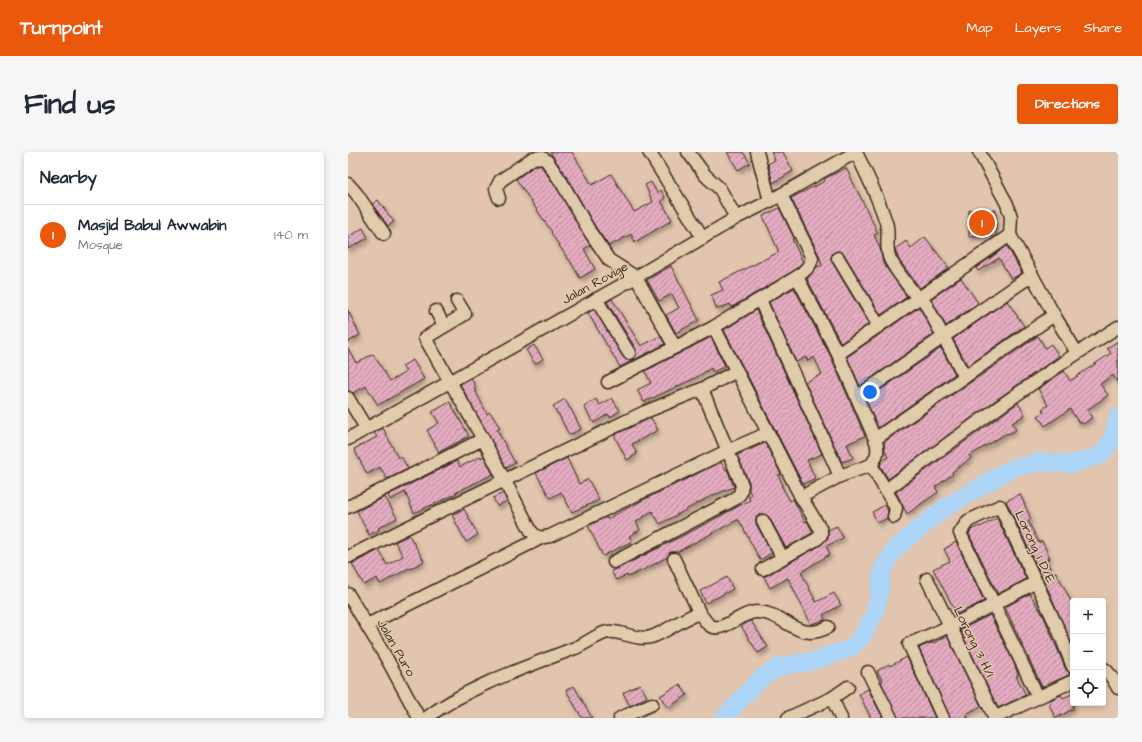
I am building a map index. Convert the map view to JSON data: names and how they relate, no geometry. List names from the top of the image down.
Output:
{
  "streets": {
    "street": [
      "Jalan Rovige",
      "Lorong 1 D/E",
      "Lorong 3 H/I",
      "Jalan Puro"
    ]
  },
  "page": {
    "header": "Turnpoint",
    "nav": ["Map", "Layers", "Share"],
    "buttons": "Directions",
    "title": "Find us",
    "heading": "Nearby",
    "list": [
      {
        "mark": "1",
        "name": "Masjid Babul Awwabin",
        "note": "Mosque",
        "value": "140 m"
      }
    ],
    "pins": "1",
    "map_buttons": ["+", "−"]
  }
}
